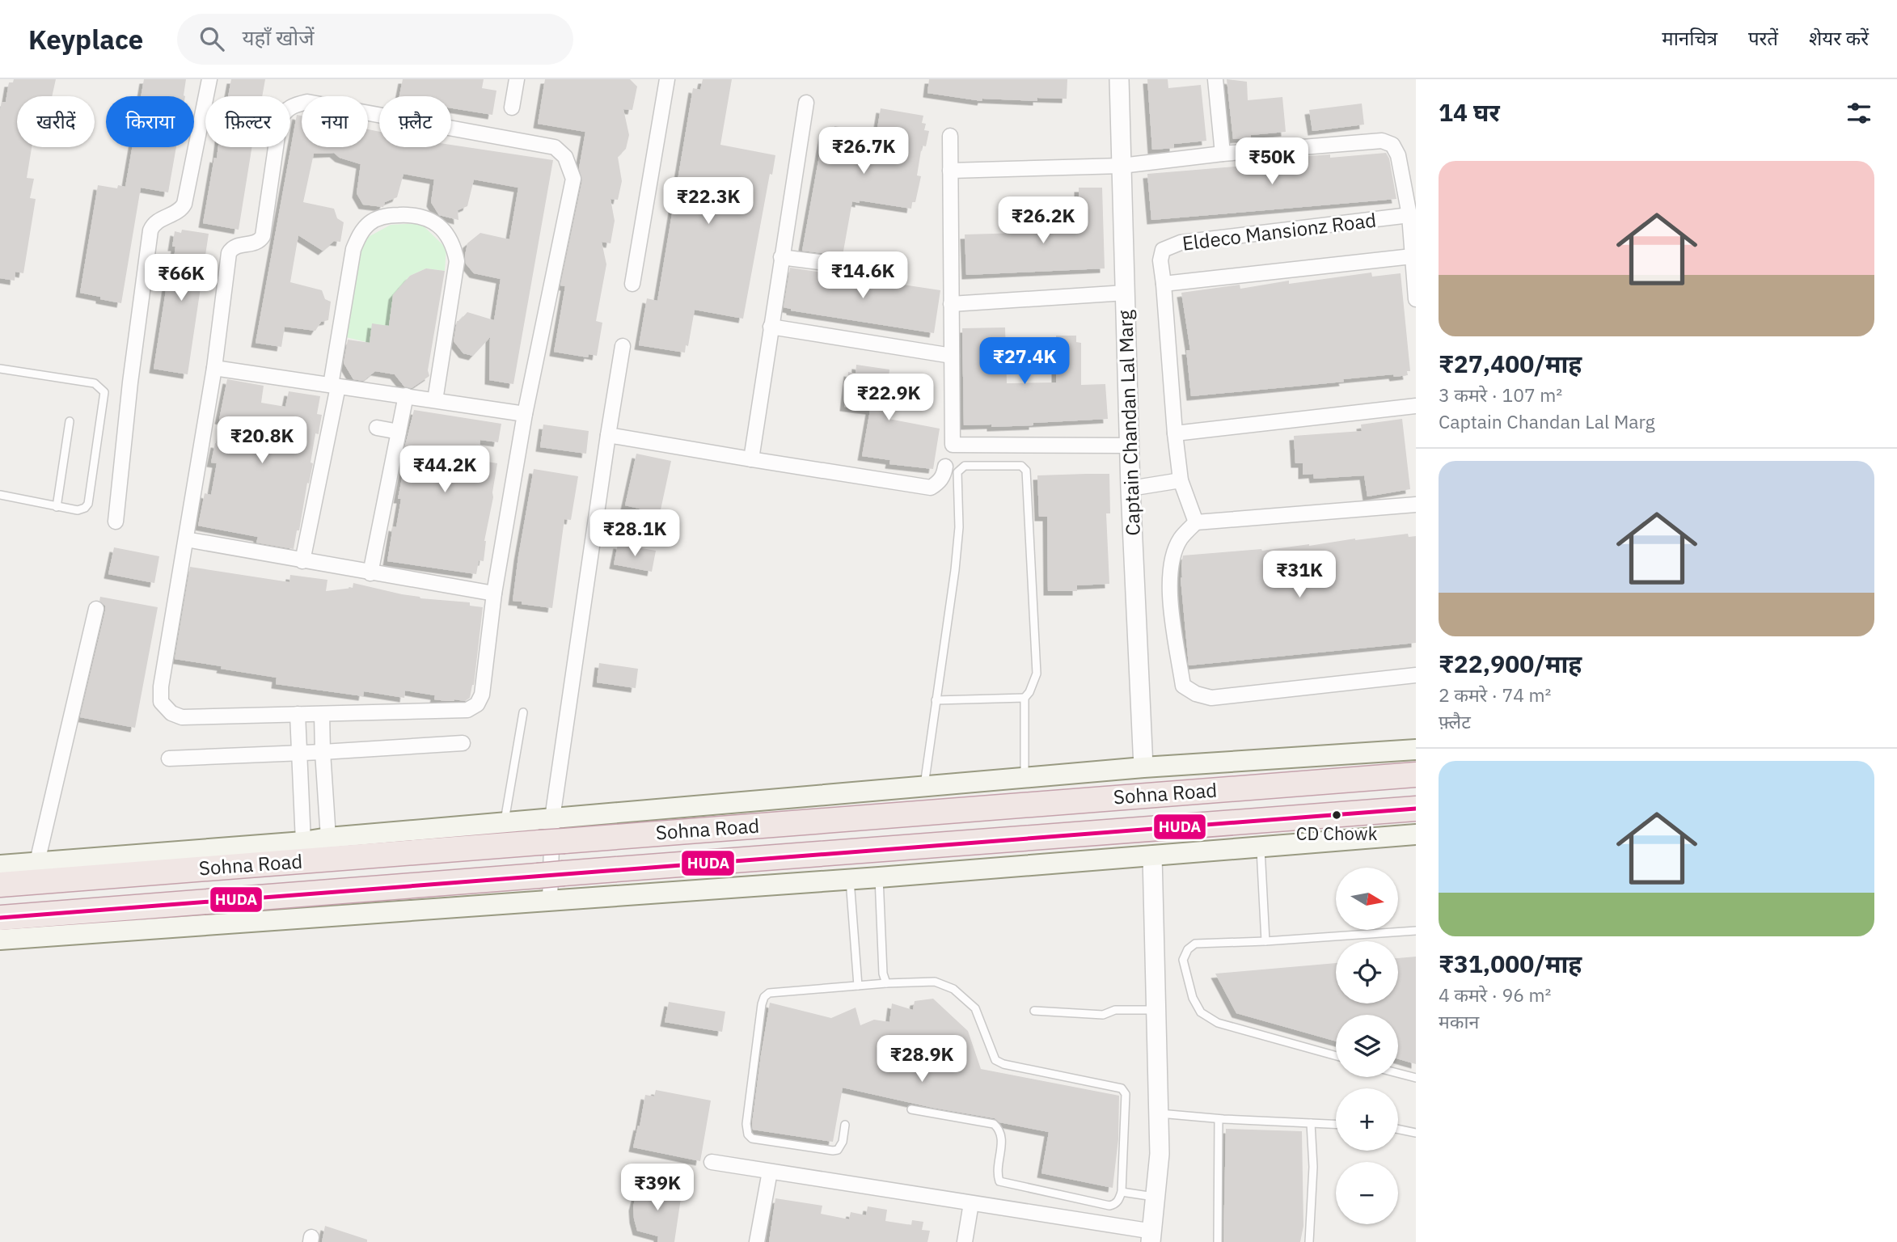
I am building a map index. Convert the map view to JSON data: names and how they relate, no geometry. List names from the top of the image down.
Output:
{
  "streets": {
    "highway": ["Sohna Road"],
    "street": ["Eldeco Mansionz Road", "Captain Chandan Lal Marg"]
  },
  "places": ["CD Chowk"],
  "lines": ["transit line HUDA"],
  "north": "right",
  "page": {
    "header": "Keyplace",
    "search": "यहाँ खोजें",
    "nav": ["मानचित्र", "परतें", "शेयर करें"],
    "heading": "14 घर",
    "chip": [
      "खरीदें",
      "किराया",
      "फ़िल्टर",
      "नया",
      "फ़्लैट"
    ],
    "price": [
      "₹26.7K",
      "₹50K",
      "₹22.3K",
      "₹26.2K",
      "₹14.6K",
      "₹66K",
      "₹27.4K",
      "₹22.9K",
      "₹20.8K",
      "₹44.2K",
      "₹28.1K",
      "₹31K",
      "₹28.9K",
      "₹39K"
    ],
    "list": [
      {
        "name": "₹27,400/माह",
        "note": "3 कमरे · 107 m² · Captain Chandan Lal Marg"
      },
      {
        "name": "₹22,900/माह",
        "note": "2 कमरे · 74 m² · फ़्लैट"
      },
      {
        "name": "₹31,000/माह",
        "note": "4 कमरे · 96 m² · मकान"
      }
    ],
    "map_buttons": ["+", "−"]
  }
}
